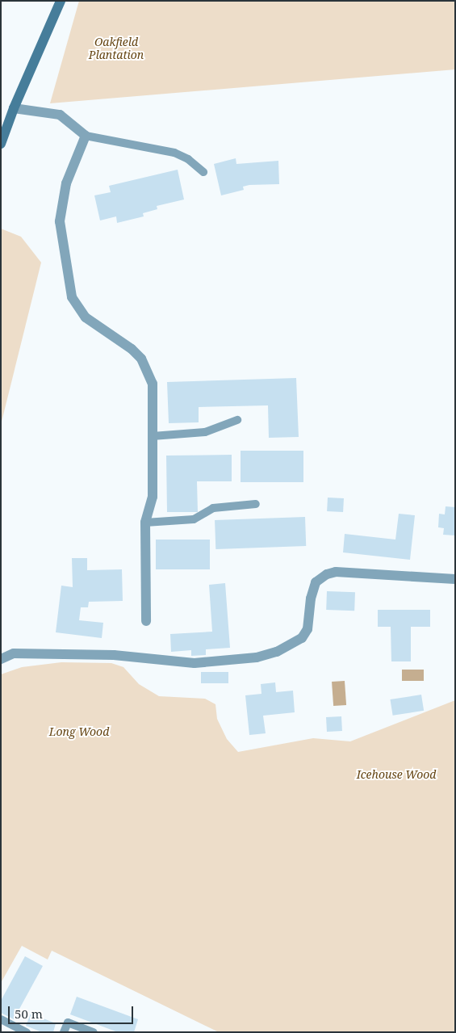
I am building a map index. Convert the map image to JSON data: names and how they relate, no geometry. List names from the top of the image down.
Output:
{
  "parks": ["Oakfield Plantation", "Long Wood", "Icehouse Wood"],
  "scale_bar": "50 m"
}
